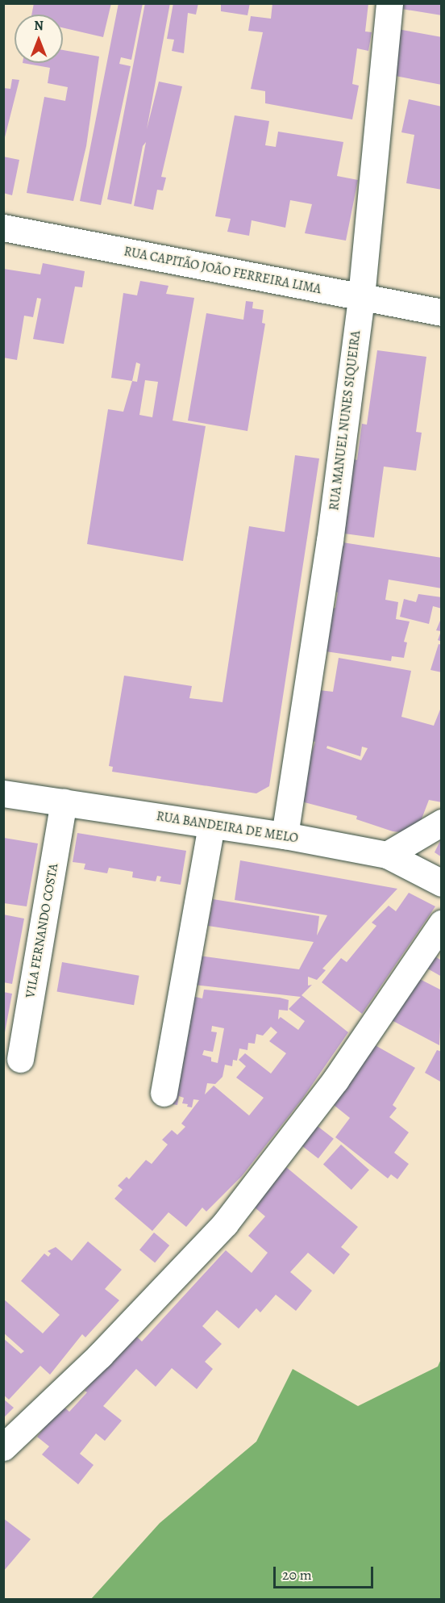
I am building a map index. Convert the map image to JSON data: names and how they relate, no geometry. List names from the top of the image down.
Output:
{
  "streets": {
    "street": [
      "RUA CAPITÃO JOÃO FERREIRA LIMA",
      "RUA MANUEL NUNES SIQUEIRA",
      "RUA BANDEIRA DE MELO",
      "VILA FERNANDO COSTA"
    ]
  },
  "crossings": [
    ["RUA CAPITÃO JOÃO FERREIRA LIMA", "RUA MANUEL NUNES SIQUEIRA"],
    ["RUA MANUEL NUNES SIQUEIRA", "RUA BANDEIRA DE MELO"],
    ["RUA BANDEIRA DE MELO", "VILA FERNANDO COSTA"]
  ],
  "scale_bar": "20 m",
  "north": "top"
}
